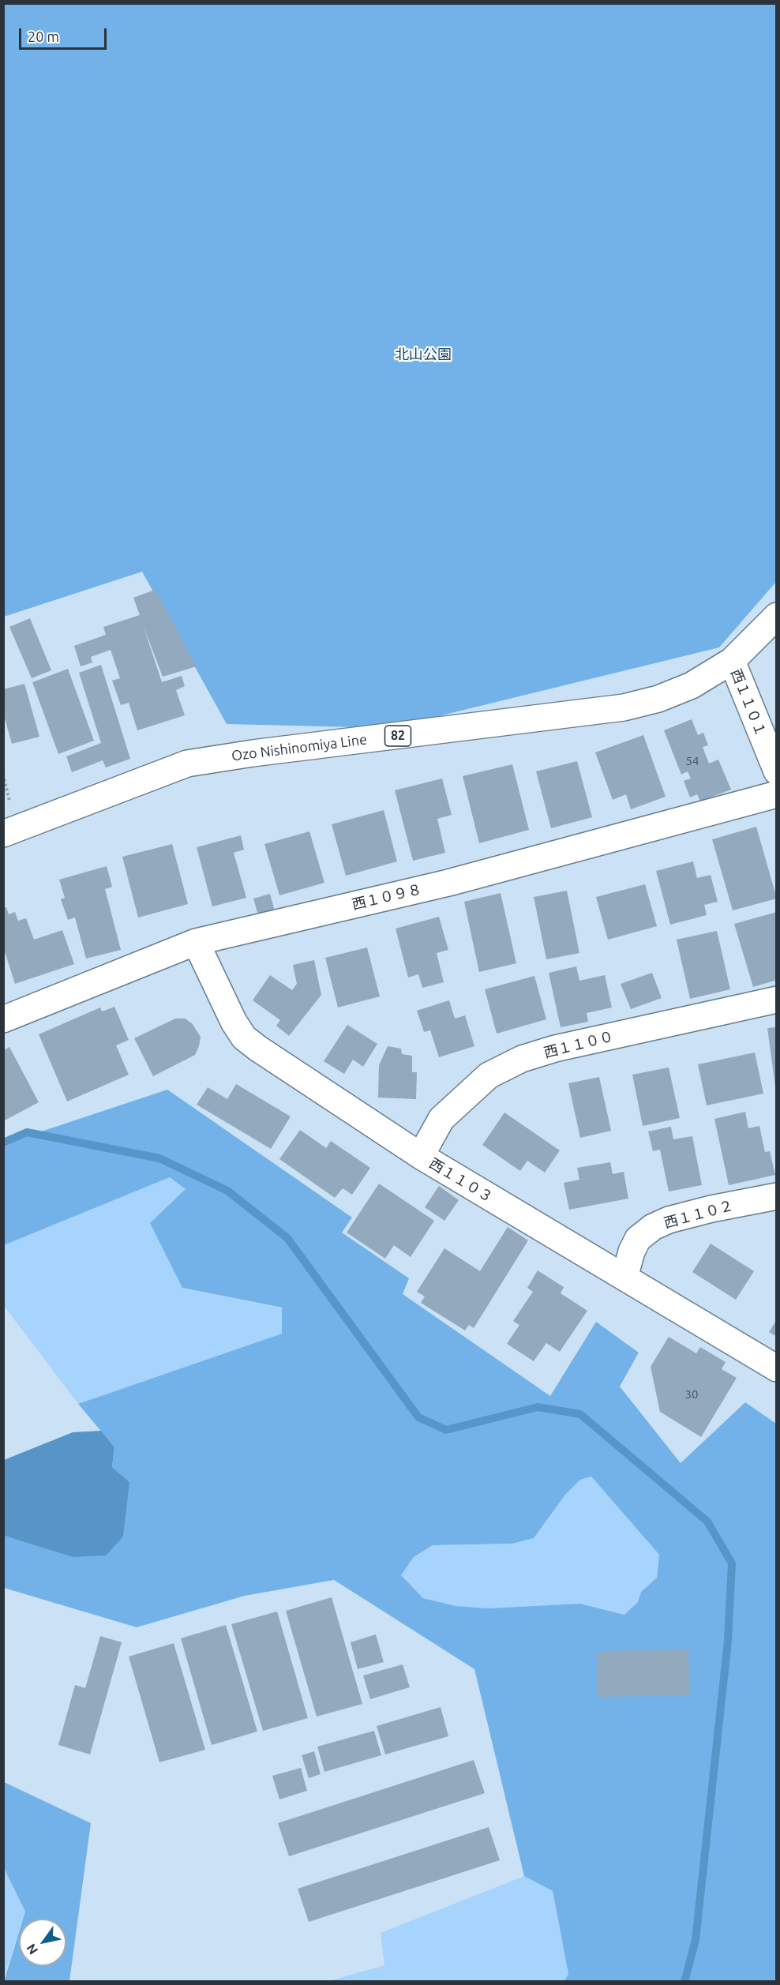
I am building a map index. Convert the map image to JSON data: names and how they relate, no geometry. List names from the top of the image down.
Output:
{
  "streets": {
    "street": [
      "西１１０１",
      "82",
      "Ozo Nishinomiya Line",
      "西１０９８",
      "西１１００",
      "西１１０３",
      "西１１０２"
    ]
  },
  "crossings": [
    ["西１１０１", "Ozo Nishinomiya Line"],
    ["西１０９８", "西１１０３"],
    ["西１１００", "西１１０３"],
    ["西１１０３", "西１１０２"]
  ],
  "parks": ["北山公園"],
  "house_numbers": ["54", "30"],
  "scale_bar": "20 m",
  "north": "bottom left"
}
